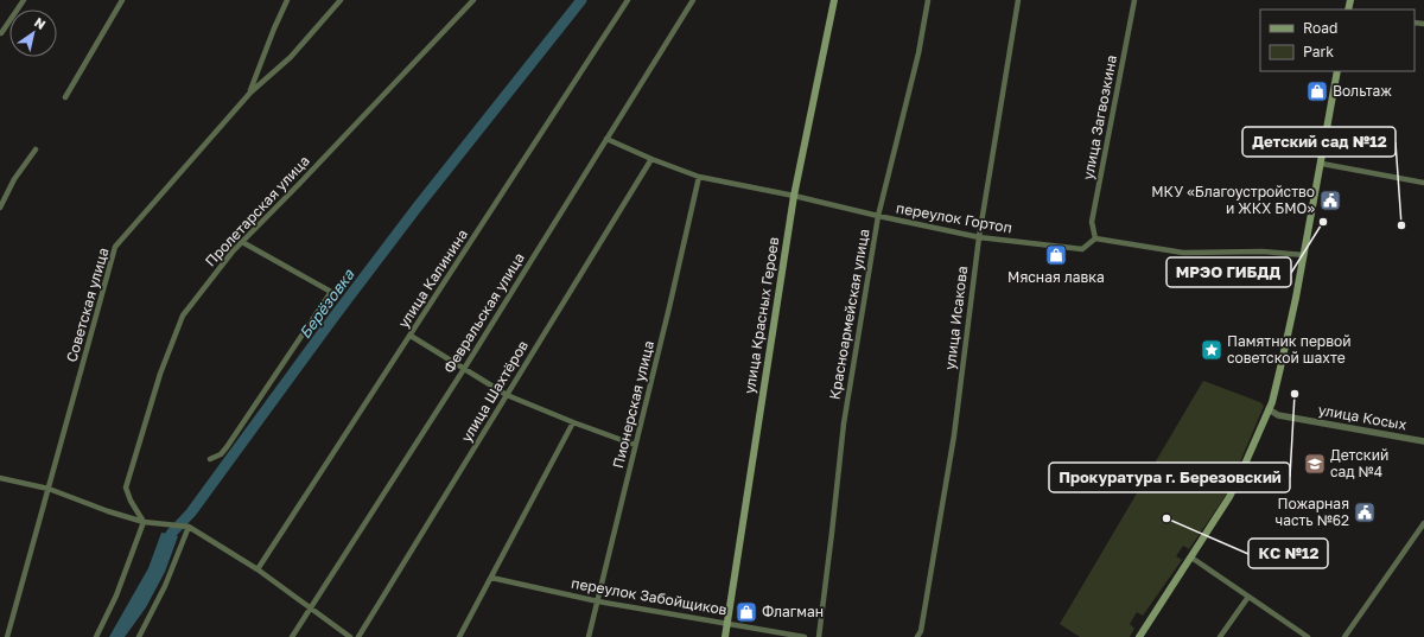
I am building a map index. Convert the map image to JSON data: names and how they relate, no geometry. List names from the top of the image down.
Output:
{
  "streets": {
    "main road": ["улица Красных Героев"],
    "street": [
      "улица Загвозкина",
      "Пролетарская улица",
      "переулок Гортоп",
      "улица Калинина",
      "Советская улица",
      "Февральская улица",
      "Красноармейская улица",
      "улица Исакова",
      "улица Шахтёров",
      "Пионерская улица",
      "улица Косых",
      "переулок Забойщиков"
    ]
  },
  "crossings": [
    ["улица Загвозкина", "переулок Гортоп"],
    ["переулок Гортоп", "Февральская улица"],
    ["переулок Гортоп", "Красноармейская улица"],
    ["переулок Гортоп", "улица Красных Героев"],
    ["переулок Гортоп", "улица Исакова"],
    ["переулок Гортоп", "улица Шахтёров"],
    ["переулок Гортоп", "Пионерская улица"],
    ["улица Красных Героев", "переулок Забойщиков"],
    ["Пионерская улица", "переулок Забойщиков"]
  ],
  "water": ["Берёзовка"],
  "places": {
    "shop": ["Вольтаж", "Мясная лавка", "Флагман"],
    "public building": ["МКУ «Благоустройство и ЖКХ БМО»", "Пожарная часть №62"],
    "other": [
      "МРЭО ГИБДД",
      "Детский сад №12",
      "Прокуратура г. Березовский",
      "КС №12"
    ],
    "place": ["Памятник первой советской шахте"],
    "school or university": ["Детский сад №4"]
  },
  "legend": ["Road", "Park"],
  "north": "top right"
}
